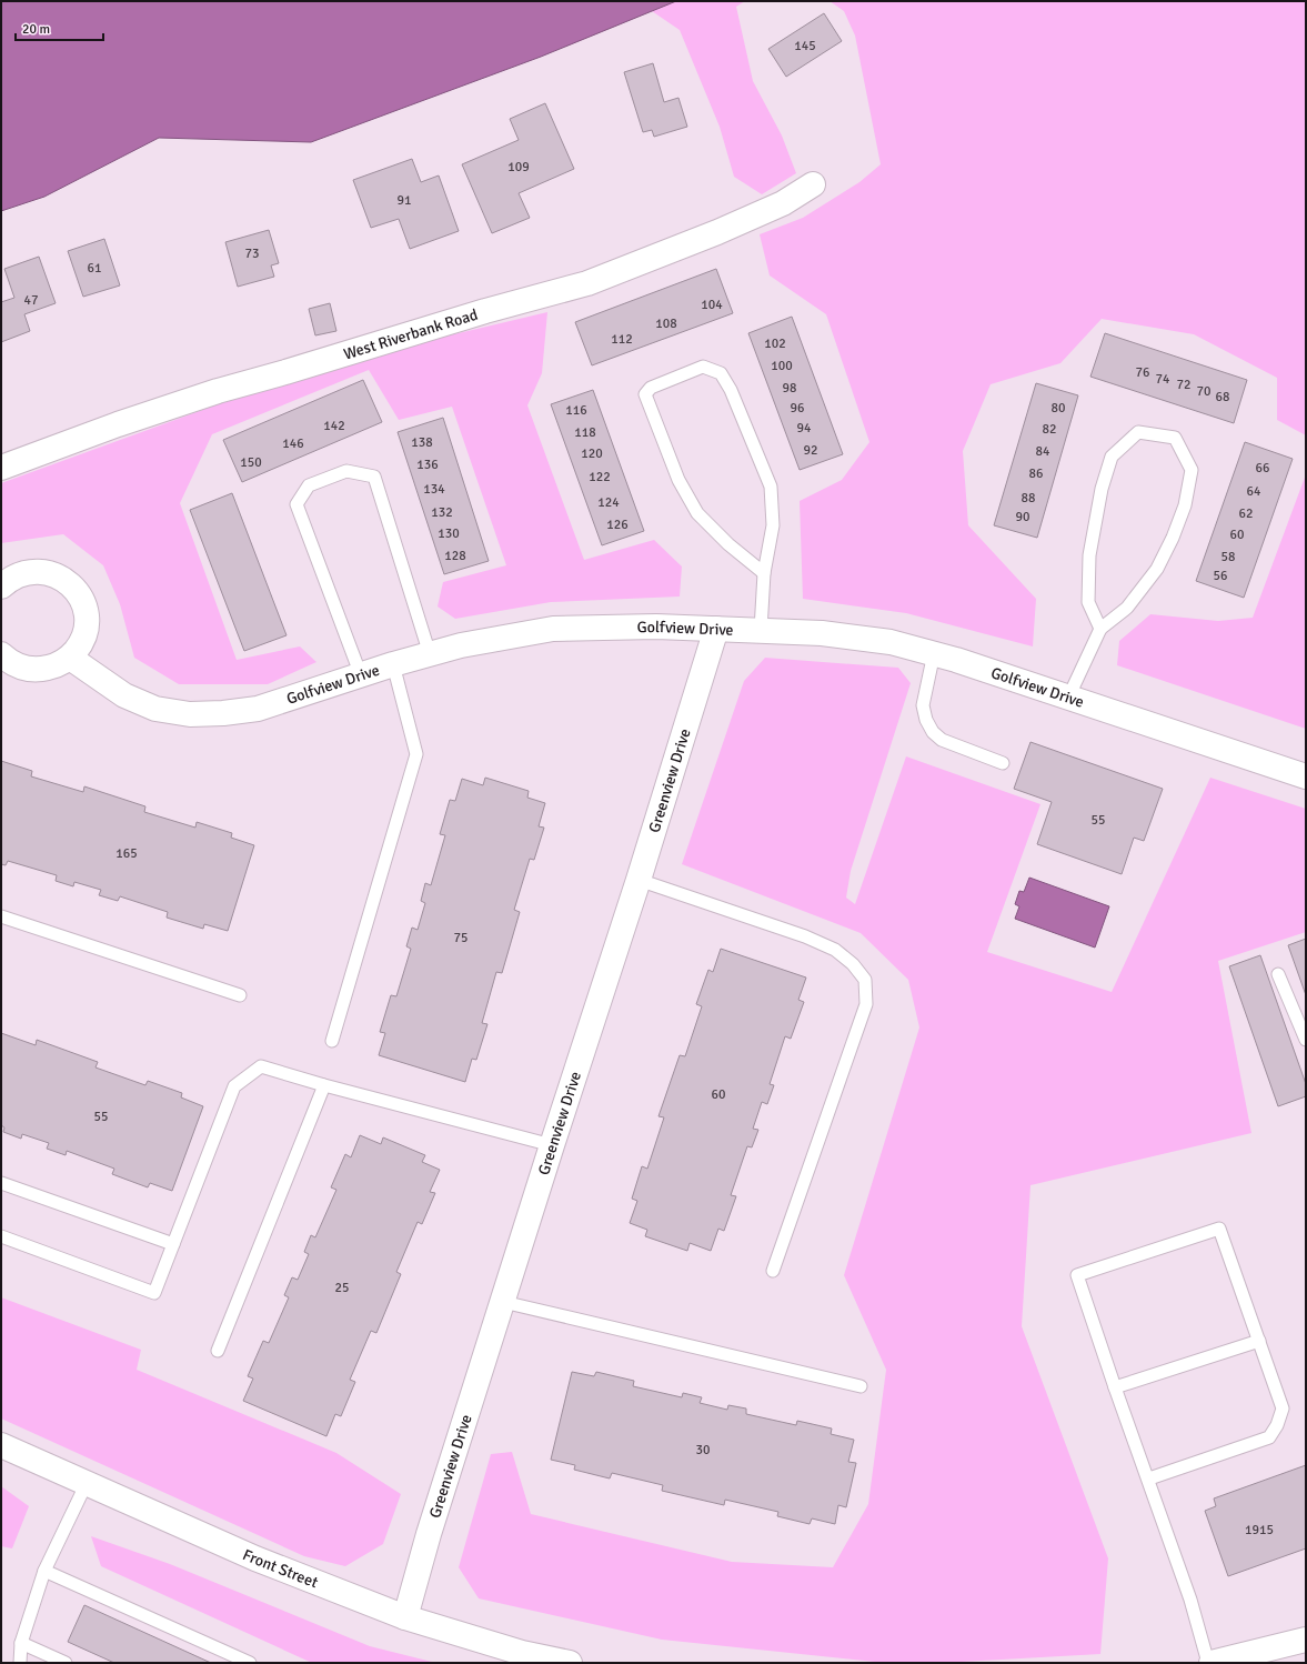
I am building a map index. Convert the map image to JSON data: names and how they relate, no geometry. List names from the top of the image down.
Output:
{
  "streets": {
    "street": [
      "West Riverbank Road",
      "Golfview Drive",
      "Greenview Drive",
      "Front Street"
    ]
  },
  "crossings": [
    ["Golfview Drive", "Greenview Drive"],
    ["Greenview Drive", "Front Street"]
  ],
  "house_numbers": [
    "145",
    "109",
    "91",
    "73",
    "61",
    "47",
    "104",
    "108",
    "112",
    "102",
    "100",
    "76",
    "74",
    "72",
    "98",
    "70",
    "68",
    "96",
    "80",
    "116",
    "142",
    "94",
    "82",
    "118",
    "138",
    "146",
    "92",
    "84",
    "120",
    "150",
    "136",
    "66",
    "86",
    "122",
    "134",
    "64",
    "88",
    "124",
    "132",
    "62",
    "90",
    "126",
    "130",
    "60",
    "128",
    "58",
    "56",
    "55",
    "165",
    "75",
    "60",
    "55",
    "25",
    "30",
    "1915"
  ],
  "scale_bar": "20 m"
}
